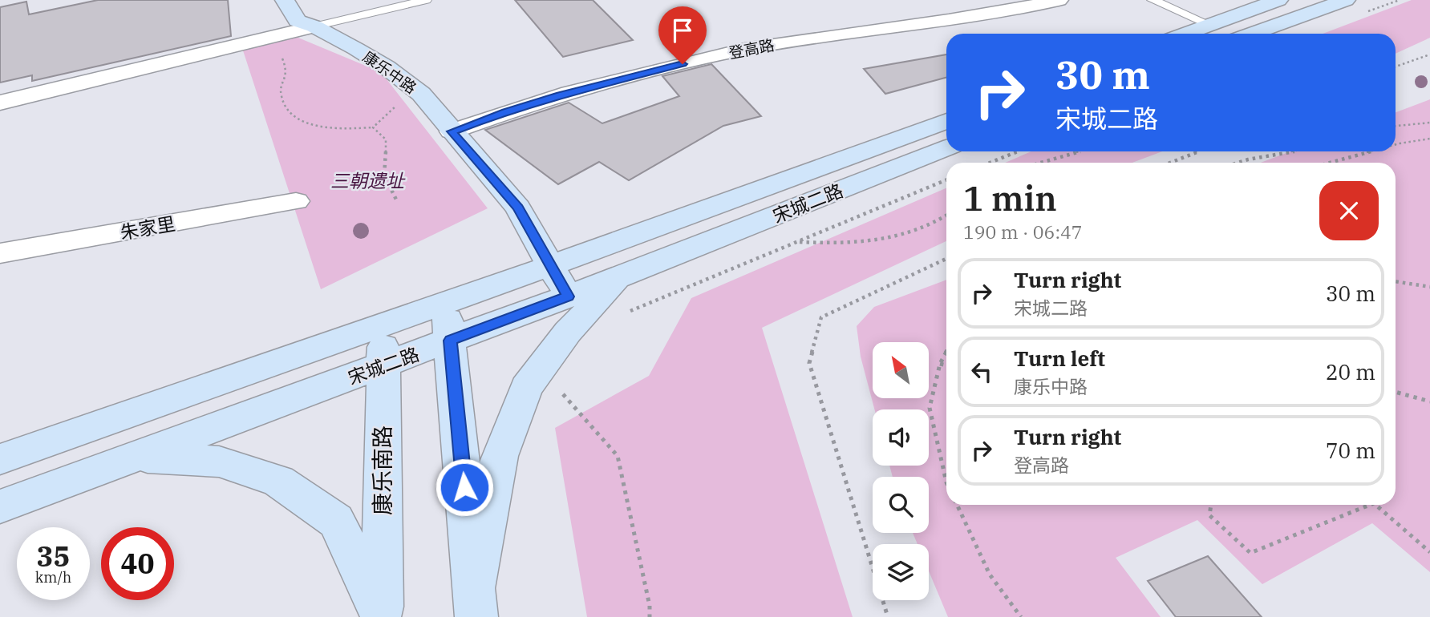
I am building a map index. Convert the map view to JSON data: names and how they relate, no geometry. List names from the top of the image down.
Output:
{
  "streets": {
    "main road": ["康乐中路", "宋城二路", "康乐南路"],
    "street": ["登高路", "朱家里"]
  },
  "crossings": [
    ["登高路", "康乐中路"],
    ["康乐中路", "宋城二路"],
    ["宋城二路", "康乐南路"]
  ],
  "parks": ["三朝遗址"],
  "north": "top left",
  "page": {
    "turn": ["30 m", "宋城二路"],
    "heading": ["1 min", "190 m · 06:47"],
    "list": [
      {
        "name": "Turn right",
        "note": "宋城二路",
        "value": "30 m"
      },
      {
        "name": "Turn left",
        "note": "康乐中路",
        "value": "20 m"
      },
      {
        "name": "Turn right",
        "note": "登高路",
        "value": "70 m"
      }
    ],
    "speed": "35 km/h",
    "limit": "40"
  }
}
